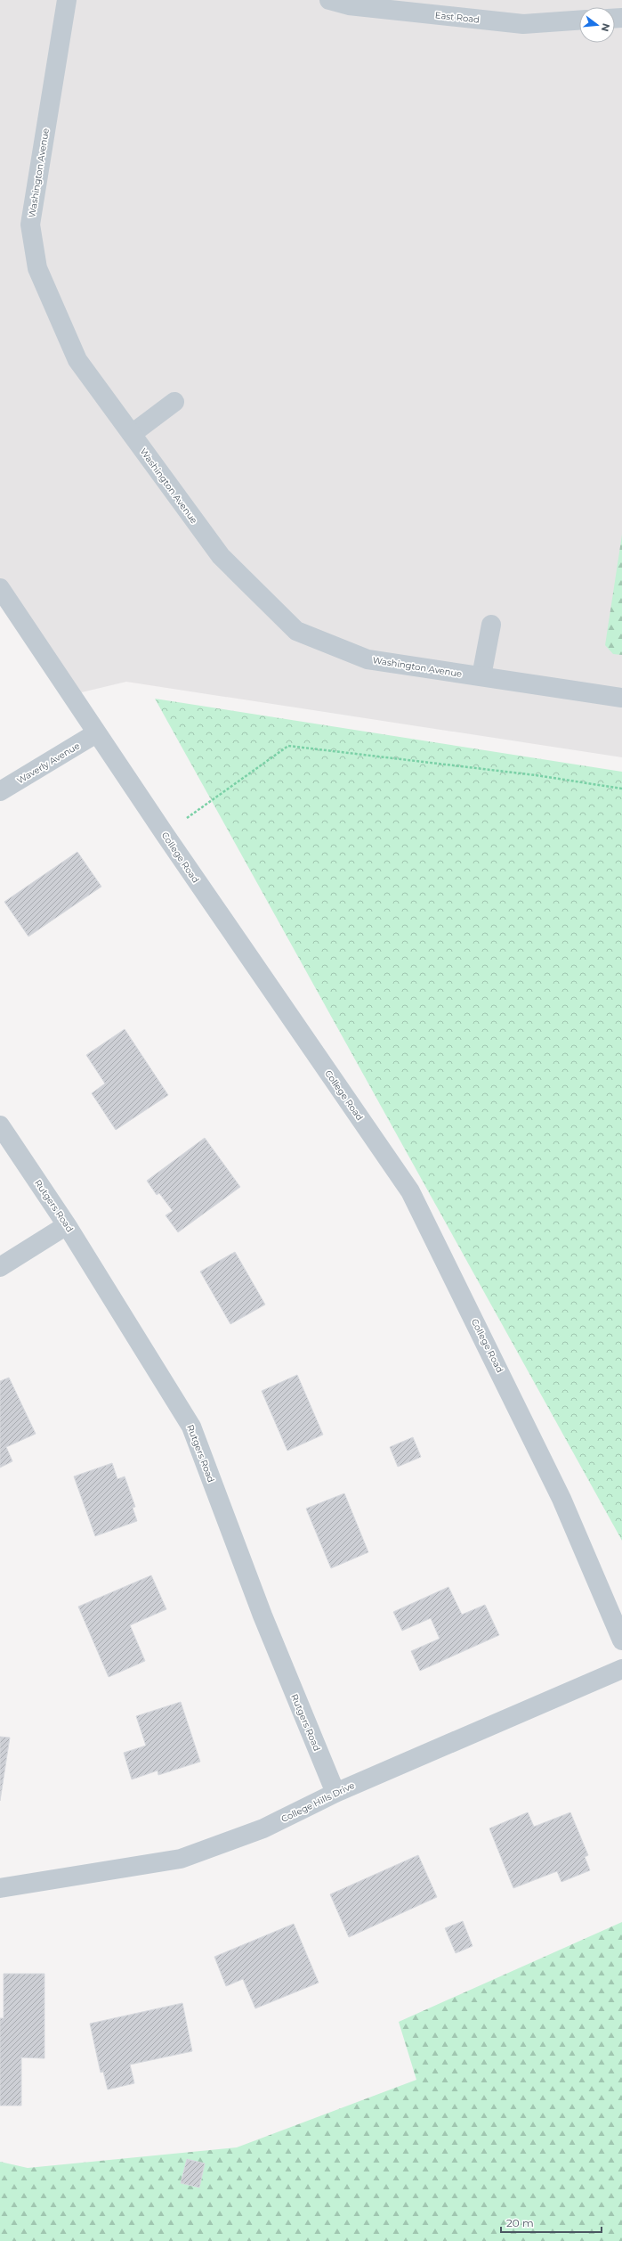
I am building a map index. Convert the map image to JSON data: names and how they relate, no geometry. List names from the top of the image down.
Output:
{
  "streets": {
    "street": [
      "East Road",
      "Washington Avenue",
      "Waverly Avenue",
      "College Road",
      "Rutgers Road",
      "College Hills Drive"
    ]
  },
  "crossings": [
    ["Waverly Avenue", "College Road"],
    ["Rutgers Road", "College Hills Drive"]
  ],
  "scale_bar": "20 m",
  "north": "right"
}
